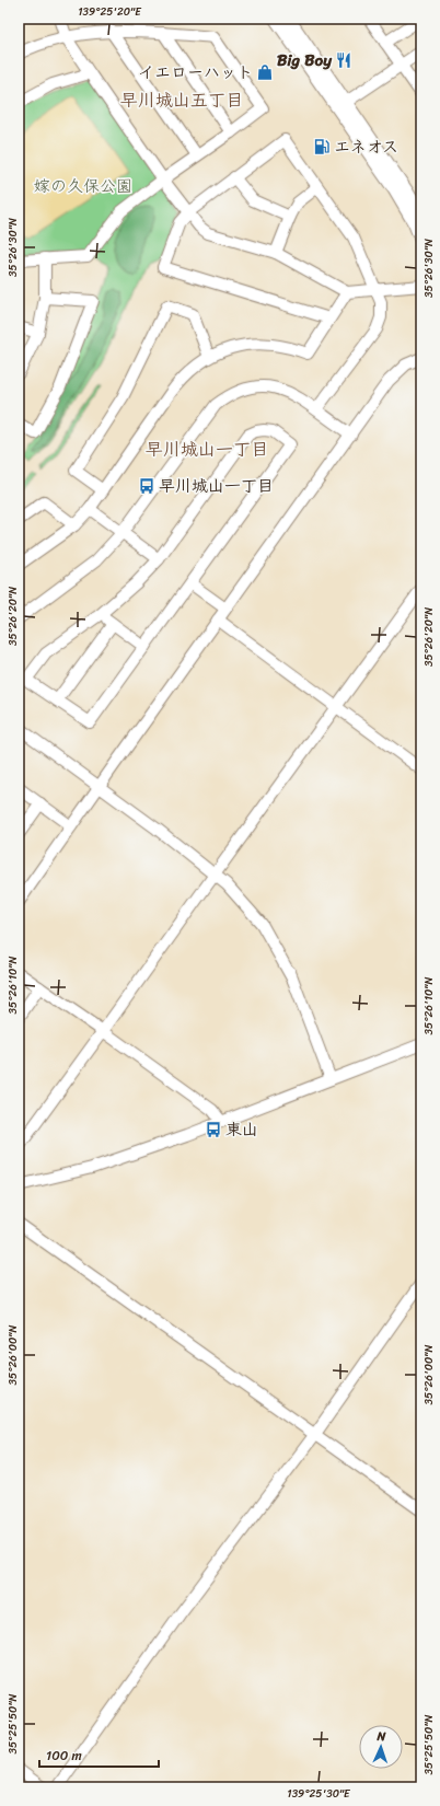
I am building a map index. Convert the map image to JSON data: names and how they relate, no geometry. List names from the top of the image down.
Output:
{
  "districts": ["早川城山五丁目", "早川城山一丁目"],
  "parks": ["嫁の久保公園"],
  "places": {
    "restaurant": ["Big Boy"],
    "shop": ["イエローハット"],
    "fuel station": ["エネオス"],
    "bus stop": ["早川城山一丁目", "東山"]
  },
  "scale_bar": "100 m",
  "north": "top",
  "coordinates": [
    "139°25'20\"E",
    "35°26'30\"N",
    "35°26'20\"N",
    "35°26'10\"N",
    "35°26'00\"N",
    "35°25'50\"N",
    "139°25'30\"E"
  ]
}
